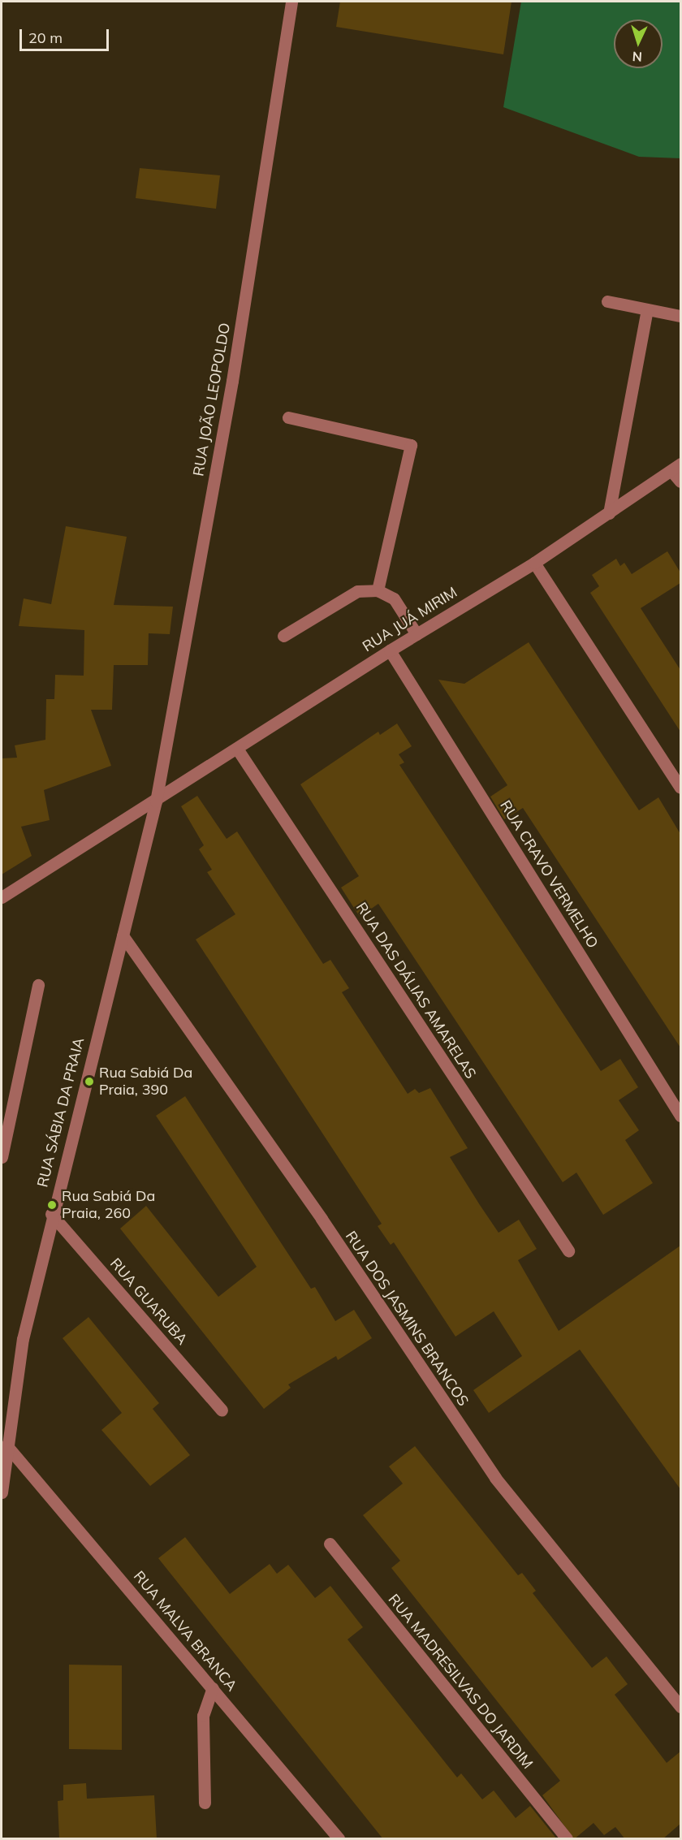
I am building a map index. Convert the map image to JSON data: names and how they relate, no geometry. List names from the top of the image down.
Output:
{
  "streets": {
    "street": [
      "RUA JOÃO LEOPOLDO",
      "RUA JUÁ MIRIM",
      "RUA CRAVO VERMELHO",
      "RUA DAS DÁLIAS AMARELAS",
      "RUA SÁBIA DA PRAIA",
      "RUA GUARUBA",
      "RUA DOS JASMINS BRANCOS",
      "RUA MALVA BRANCA",
      "RUA MADRESILVAS DO JARDIM"
    ]
  },
  "crossings": [
    ["RUA JOÃO LEOPOLDO", "RUA JUÁ MIRIM"],
    ["RUA JOÃO LEOPOLDO", "RUA SÁBIA DA PRAIA"],
    ["RUA JUÁ MIRIM", "RUA CRAVO VERMELHO"],
    ["RUA JUÁ MIRIM", "RUA DAS DÁLIAS AMARELAS"],
    ["RUA JUÁ MIRIM", "RUA SÁBIA DA PRAIA"],
    ["RUA SÁBIA DA PRAIA", "RUA GUARUBA"],
    ["RUA SÁBIA DA PRAIA", "RUA DOS JASMINS BRANCOS"],
    ["RUA SÁBIA DA PRAIA", "RUA MALVA BRANCA"]
  ],
  "places": ["Rua Sabiá Da Praia, 390", "Rua Sabiá Da Praia, 260"],
  "scale_bar": "20 m",
  "north": "bottom"
}
